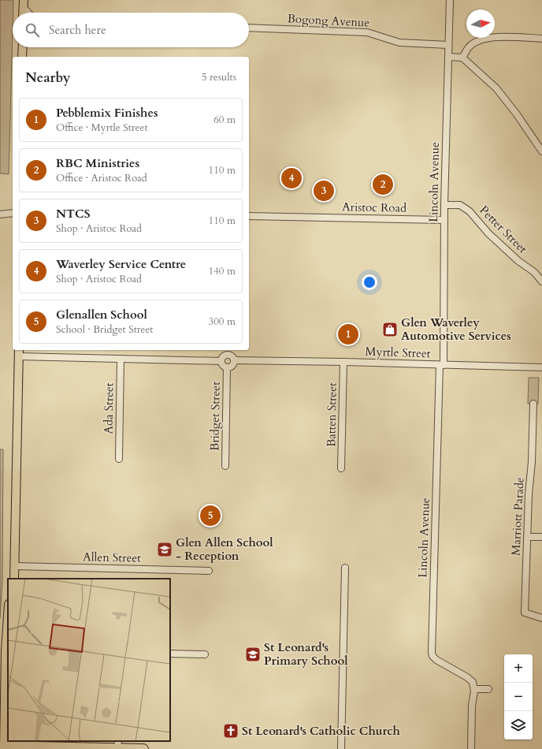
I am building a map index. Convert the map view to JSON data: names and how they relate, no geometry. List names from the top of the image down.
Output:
{
  "streets": {
    "street": [
      "Bogong Avenue",
      "Lincoln Avenue",
      "Aristoc Road",
      "Petter Street",
      "Myrtle Street",
      "Ada Street",
      "Batten Street",
      "Bridget Street",
      "Marriott Parade",
      "Allen Street"
    ]
  },
  "crossings": [
    ["Bogong Avenue", "Lincoln Avenue"],
    ["Lincoln Avenue", "Aristoc Road"],
    ["Lincoln Avenue", "Petter Street"],
    ["Lincoln Avenue", "Myrtle Street"],
    ["Myrtle Street", "Batten Street"],
    ["Myrtle Street", "Bridget Street"]
  ],
  "places": {
    "shop": ["Glen Waverley Automotive Services"],
    "school or university": ["Glen Allen School - Reception", "St Leonard's Primary School"],
    "church": ["St Leonard's Catholic Church"]
  },
  "north": "right",
  "page": {
    "search": "Search here",
    "heading": ["Nearby", "5 results"],
    "list": [
      {
        "mark": "1",
        "name": "Pebblemix Finishes",
        "note": "Office · Myrtle Street",
        "value": "60 m"
      },
      {
        "mark": "2",
        "name": "RBC Ministries",
        "note": "Office · Aristoc Road",
        "value": "110 m"
      },
      {
        "mark": "3",
        "name": "NTCS",
        "note": "Shop · Aristoc Road",
        "value": "110 m"
      },
      {
        "mark": "4",
        "name": "Waverley Service Centre",
        "note": "Shop · Aristoc Road",
        "value": "140 m"
      },
      {
        "mark": "5",
        "name": "Glenallen School",
        "note": "School · Bridget Street",
        "value": "300 m"
      }
    ],
    "pins": [
      "4",
      "2",
      "3",
      "1",
      "5"
    ],
    "map_buttons": ["+", "−"]
  }
}
